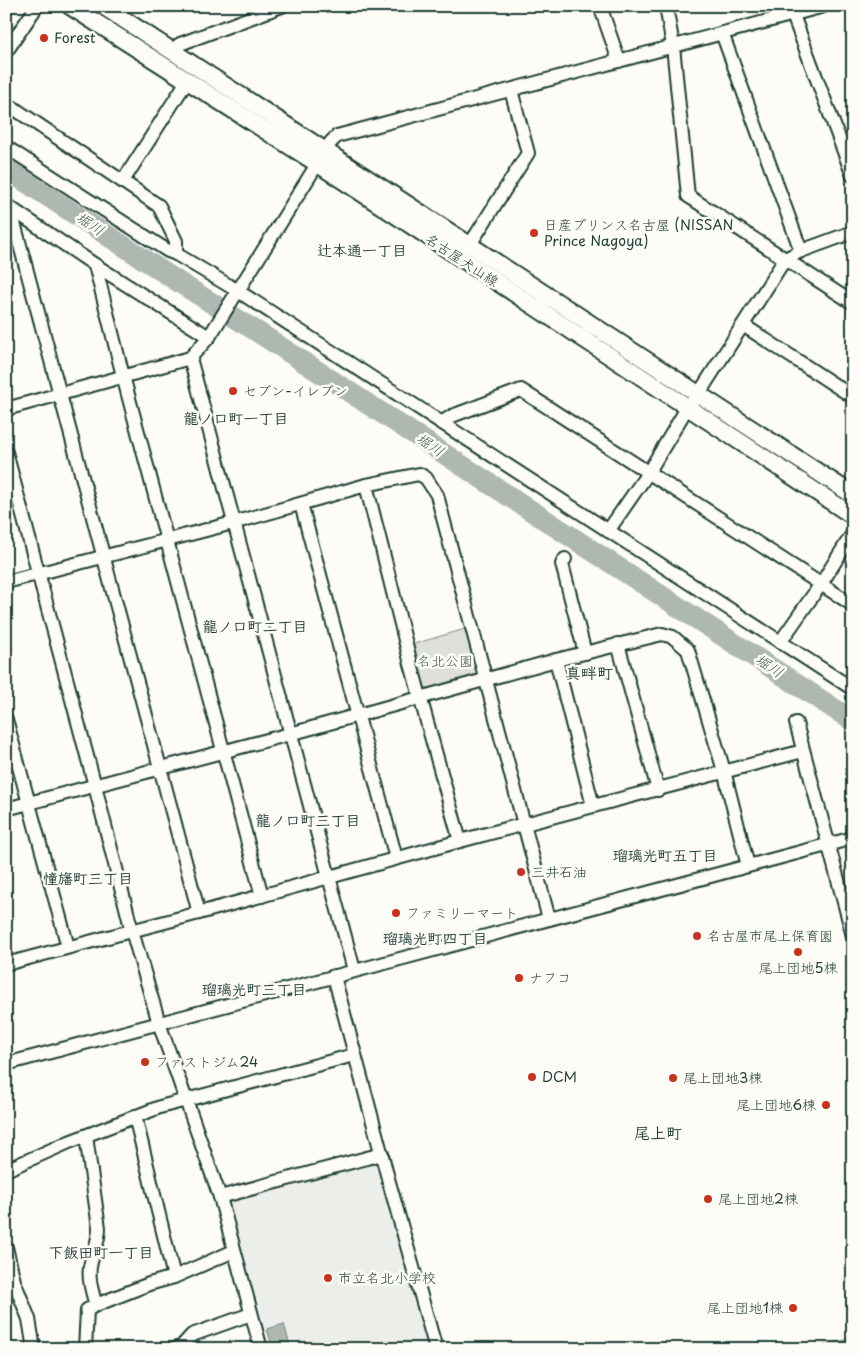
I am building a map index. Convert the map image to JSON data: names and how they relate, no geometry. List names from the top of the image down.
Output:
{
  "streets": {
    "main road": ["名古屋犬山線"]
  },
  "districts": [
    "辻本通一丁目",
    "龍ノ口町一丁目",
    "龍ノ口町二丁目",
    "真畔町",
    "龍ノ口町三丁目",
    "瑠璃光町五丁目",
    "憧旛町三丁目",
    "瑠璃光町四丁目",
    "瑠璃光町三丁目",
    "尾上町",
    "下飯田町一丁目"
  ],
  "water": ["堀川"],
  "parks": ["名北公園"],
  "places": [
    "Forest",
    "日産プリンス名古屋 (NISSAN Prince Nagoya)",
    "セブン-イレブン",
    "三井石油",
    "ファミリーマート",
    "名古屋市尾上保育園",
    "尾上団地5棟",
    "ナフコ",
    "ファストジム24",
    "DCM",
    "尾上団地3棟",
    "尾上団地6棟",
    "尾上団地2棟",
    "市立名北小学校",
    "尾上団地1棟"
  ]
}
